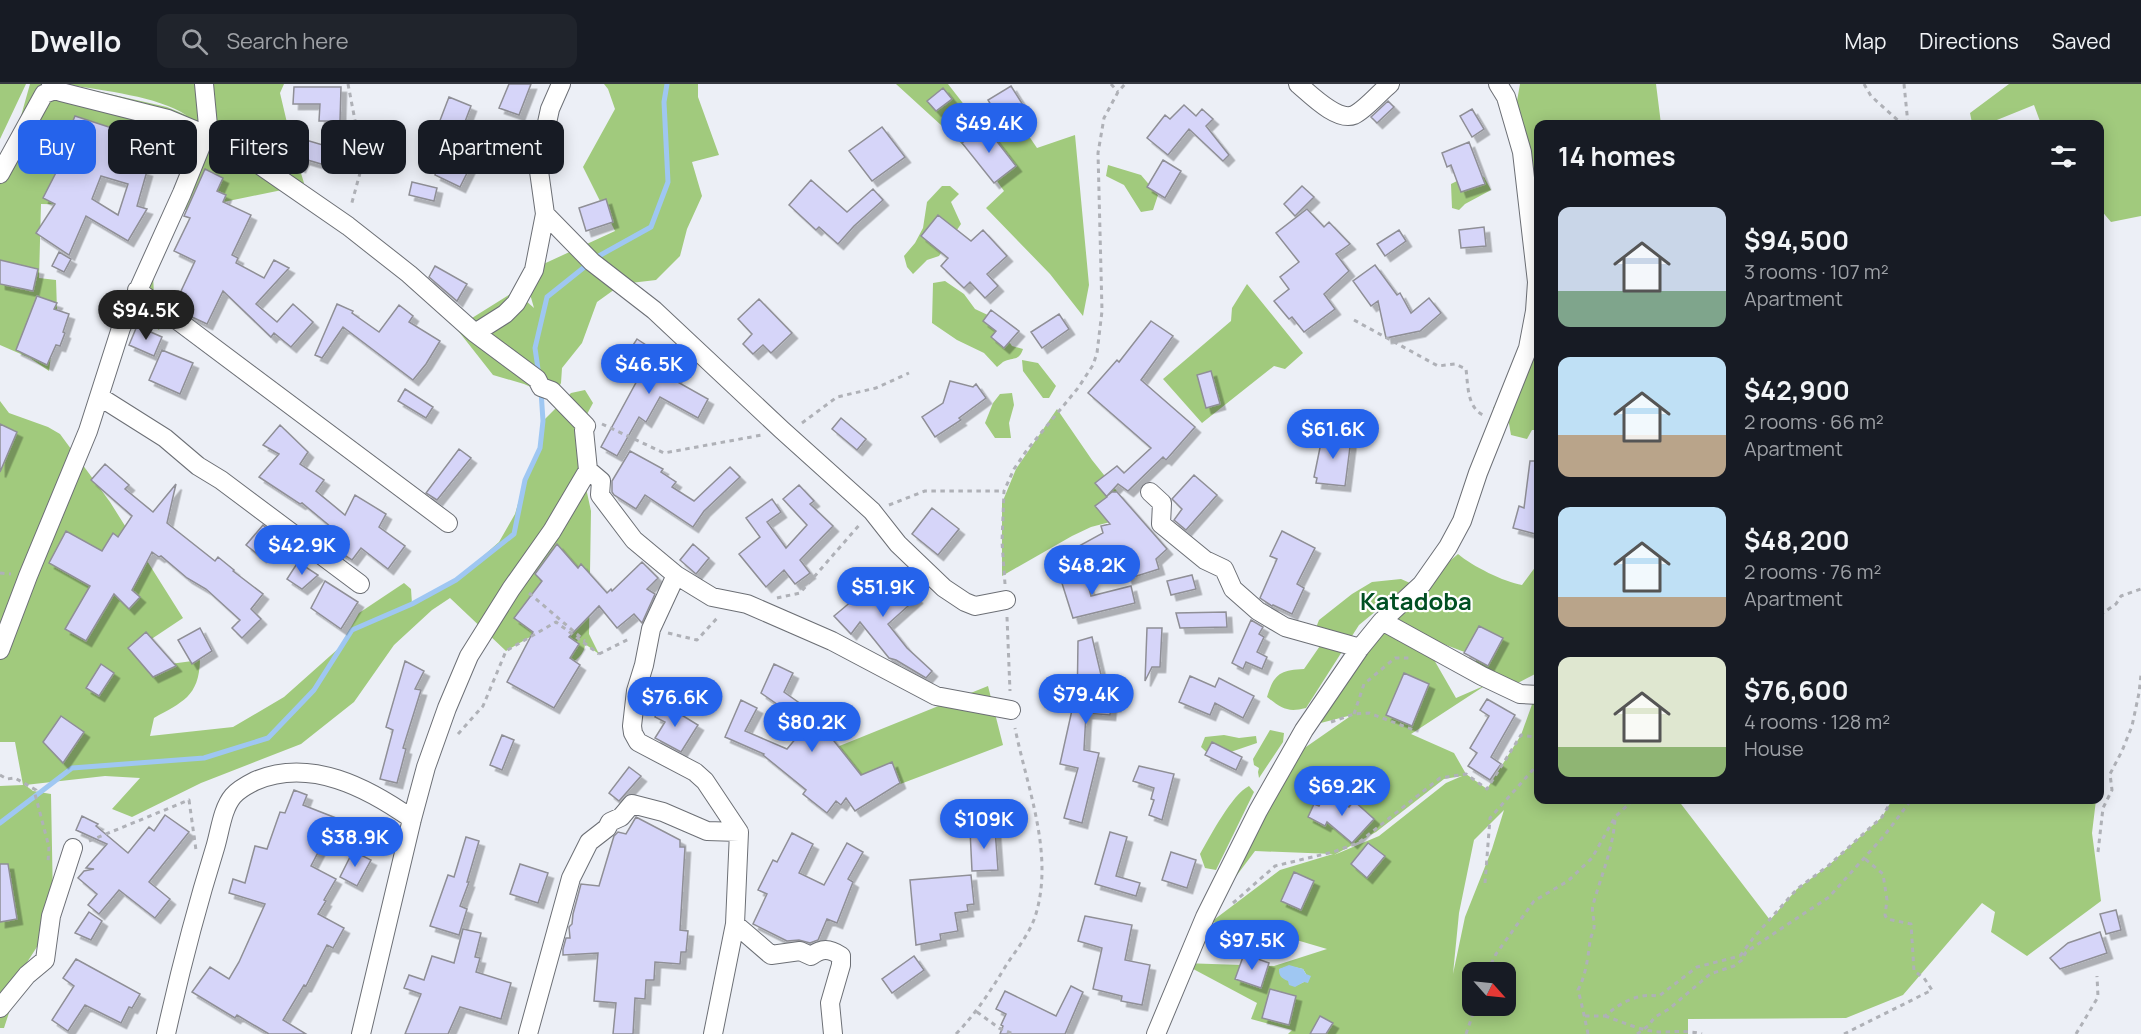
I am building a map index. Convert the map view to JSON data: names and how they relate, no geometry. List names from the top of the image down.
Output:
{
  "districts": ["Katadoba"],
  "north": "bottom right",
  "page": {
    "header": "Dwello",
    "search": "Search here",
    "nav": ["Map", "Directions", "Saved"],
    "price": [
      "$49.4K",
      "$94.5K",
      "$46.5K",
      "$61.6K",
      "$42.9K",
      "$48.2K",
      "$51.9K",
      "$79.4K",
      "$76.6K",
      "$80.2K",
      "$69.2K",
      "$109K",
      "$38.9K",
      "$97.5K"
    ],
    "chip": [
      "Buy",
      "Rent",
      "Filters",
      "New",
      "Apartment"
    ],
    "heading": "14 homes",
    "list": [
      {
        "name": "$94,500",
        "note": "3 rooms · 107 m² · Apartment"
      },
      {
        "name": "$42,900",
        "note": "2 rooms · 66 m² · Apartment"
      },
      {
        "name": "$48,200",
        "note": "2 rooms · 76 m² · Apartment"
      },
      {
        "name": "$76,600",
        "note": "4 rooms · 128 m² · House"
      }
    ]
  }
}
